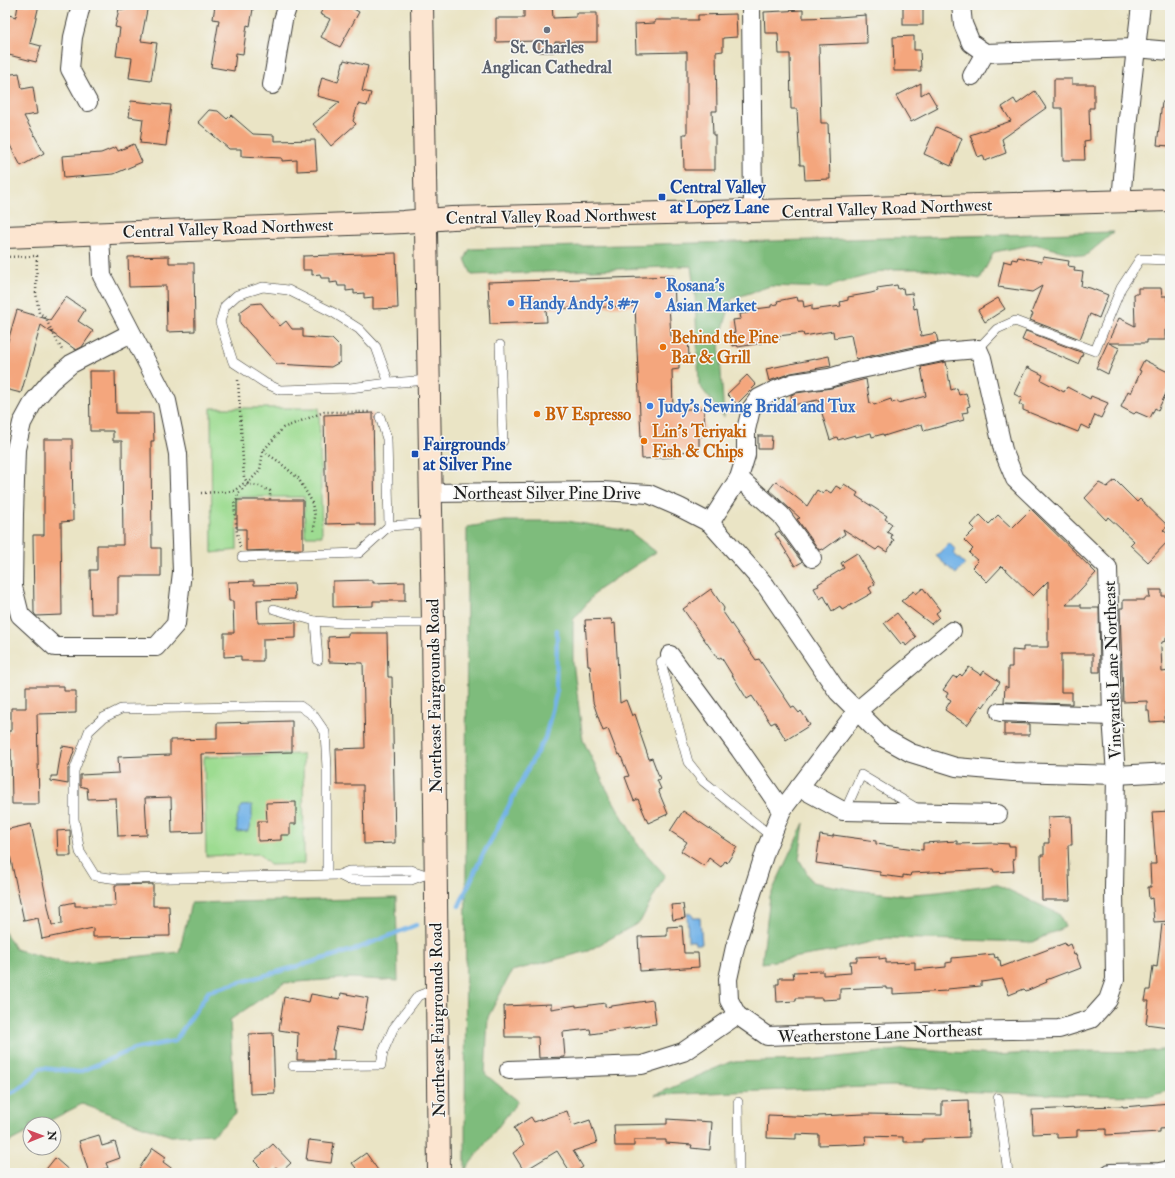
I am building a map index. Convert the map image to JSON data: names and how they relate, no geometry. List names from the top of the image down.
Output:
{
  "streets": {
    "main road": ["Central Valley Road Northwest", "Northeast Fairgrounds Road"],
    "street": ["Northeast Silver Pine Drive", "Vineyards Lane Northeast", "Weatherstone Lane Northeast"]
  },
  "crossings": [
    ["Central Valley Road Northwest", "Northeast Fairgrounds Road"],
    ["Northeast Silver Pine Drive", "Vineyards Lane Northeast"],
    ["Northeast Silver Pine Drive", "Northeast Fairgrounds Road"],
    ["Northeast Silver Pine Drive", "Weatherstone Lane Northeast"],
    ["Vineyards Lane Northeast", "Weatherstone Lane Northeast"]
  ],
  "places": {
    "other": [
      "St. Charles Anglican Cathedral",
      "Rosana's Asian Market",
      "Handy Andy's #7",
      "Behind the Pine Bar & Grill",
      "Judy's Sewing Bridal and Tux",
      "BV Espresso",
      "Lin's Teriyaki Fish & Chips"
    ],
    "transit": ["Central Valley at Lopez Lane", "Fairgrounds at Silver Pine"]
  },
  "north": "right"
}
